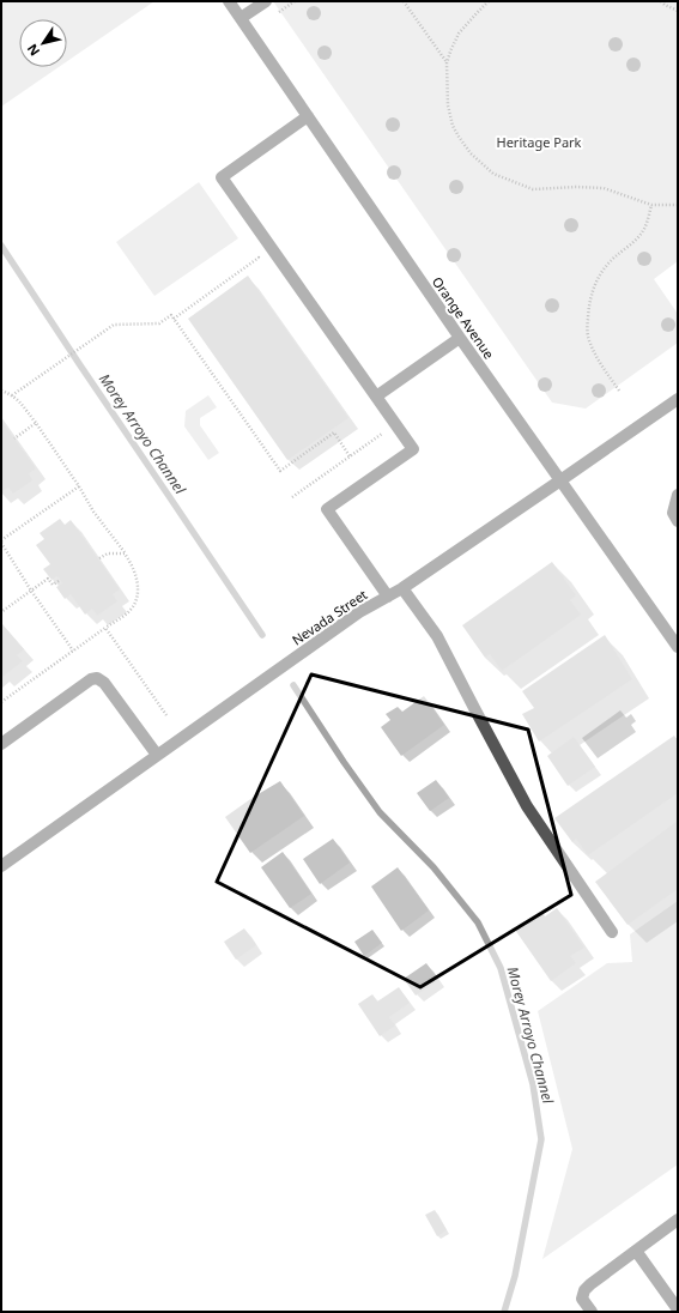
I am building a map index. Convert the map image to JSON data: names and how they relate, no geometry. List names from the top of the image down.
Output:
{
  "streets": {
    "street": ["Orange Avenue", "Nevada Street"]
  },
  "crossings": [
    ["Orange Avenue", "Nevada Street"]
  ],
  "water": ["Morey Arroyo Channel"],
  "parks": ["Heritage Park"],
  "north": "bottom left"
}
